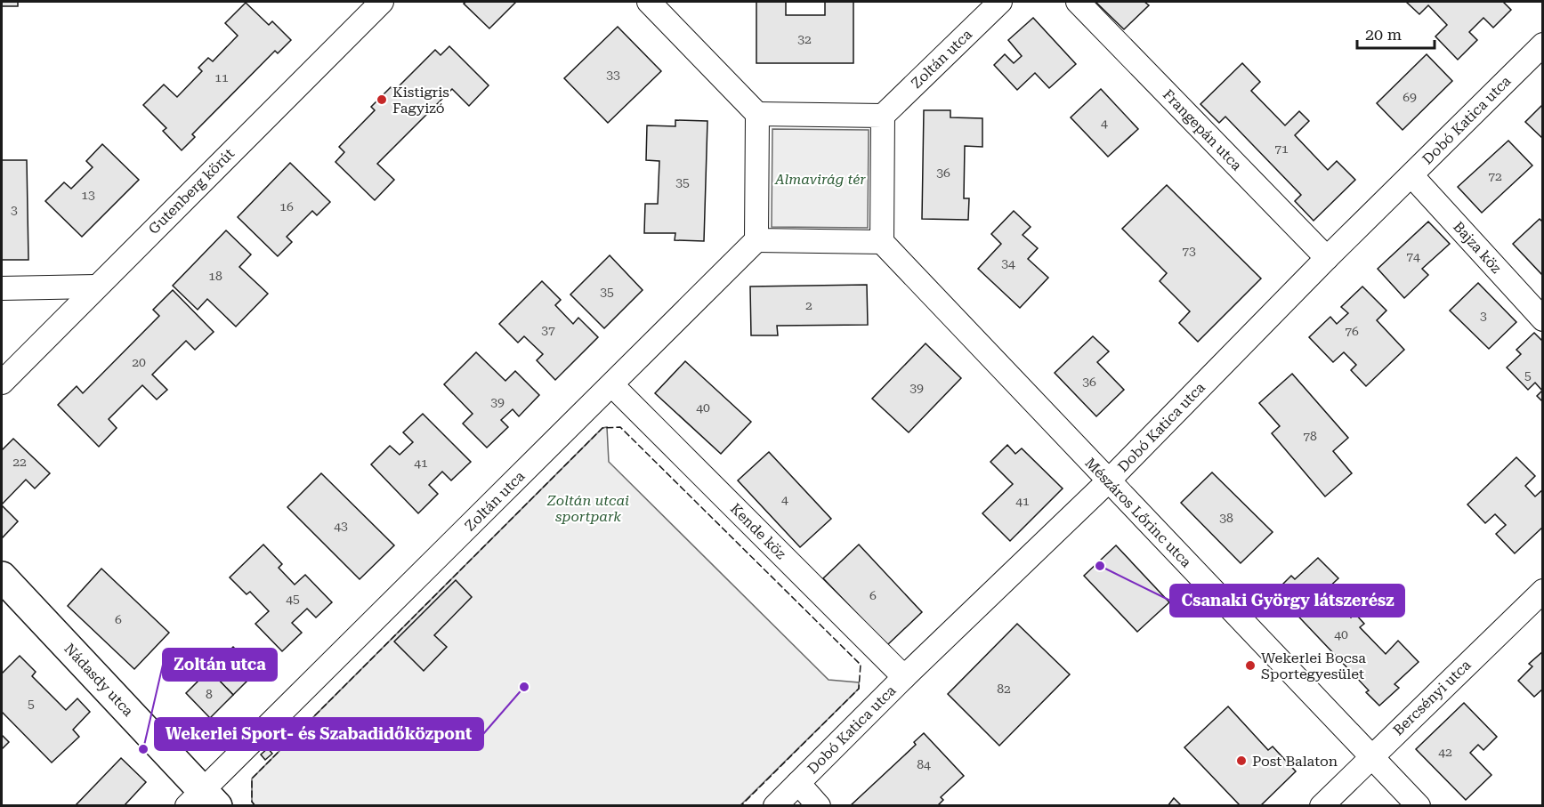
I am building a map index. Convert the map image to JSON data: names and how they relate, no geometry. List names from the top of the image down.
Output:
{
  "streets": {
    "street": [
      "Zoltán utca",
      "Dobó Katica utca",
      "Frangepán utca",
      "Gutenberg körút",
      "Bajza köz",
      "Mészáros Lőrinc utca",
      "Kende köz",
      "Nádasdy utca",
      "Bercsényi utca"
    ]
  },
  "crossings": [
    ["Zoltán utca", "Kende köz"],
    ["Zoltán utca", "Nádasdy utca"],
    ["Dobó Katica utca", "Frangepán utca"],
    ["Dobó Katica utca", "Bajza köz"],
    ["Dobó Katica utca", "Mészáros Lőrinc utca"],
    ["Dobó Katica utca", "Kende köz"],
    ["Mészáros Lőrinc utca", "Bercsényi utca"]
  ],
  "parks": ["Almavirág tér", "Zoltán utcai sportpark"],
  "places": [
    "Kistigris Fagyizó",
    "Csanaki György látszerész",
    "Wekerlei Bocsa Sportegyesület",
    "Wekerlei Sport- és Szabadidőközpont",
    "Zoltán utca",
    "Post Balaton"
  ],
  "house_numbers": [
    "32",
    "33",
    "11",
    "69",
    "4",
    "71",
    "36",
    "72",
    "35",
    "13",
    "16",
    "3",
    "73",
    "74",
    "34",
    "18",
    "35",
    "2",
    "3",
    "37",
    "76",
    "20",
    "5",
    "36",
    "39",
    "39",
    "40",
    "78",
    "22",
    "41",
    "4",
    "41",
    "38",
    "43",
    "6",
    "45",
    "6",
    "40",
    "82",
    "8",
    "5",
    "42",
    "84"
  ],
  "scale_bar": "20 m"
}
